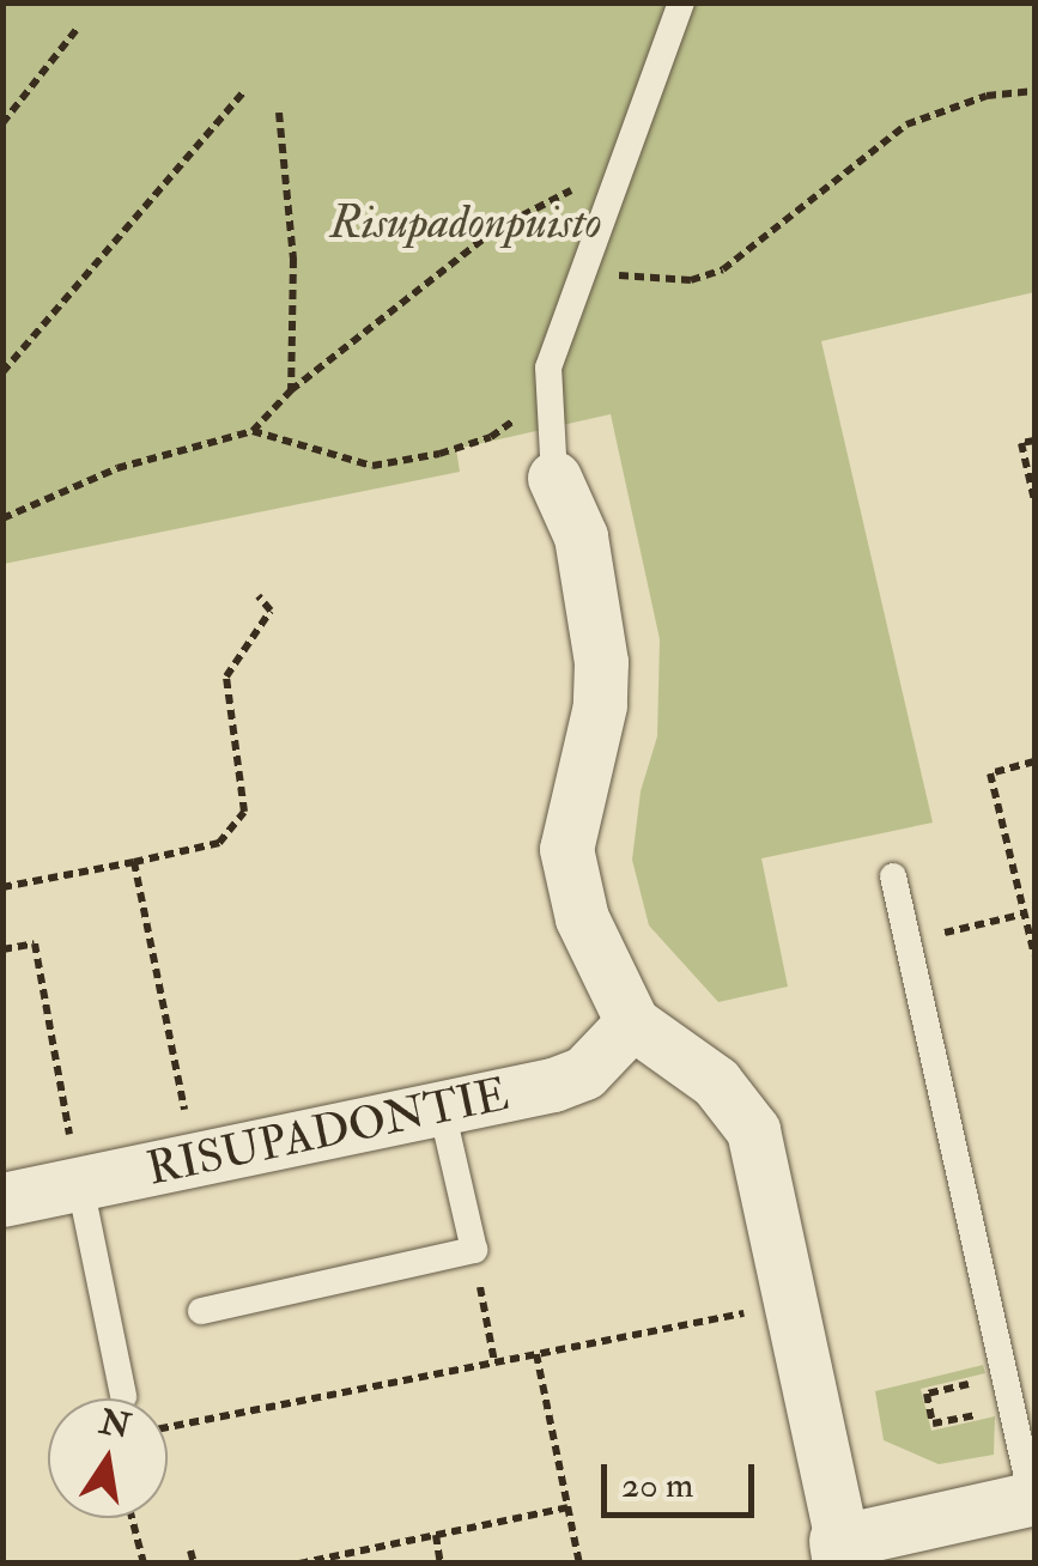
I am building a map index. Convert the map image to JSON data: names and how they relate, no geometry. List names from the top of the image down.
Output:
{
  "streets": {
    "street": ["RISUPADONTIE"]
  },
  "parks": ["Risupadonpuisto"],
  "scale_bar": "20 m",
  "north": "top"
}
